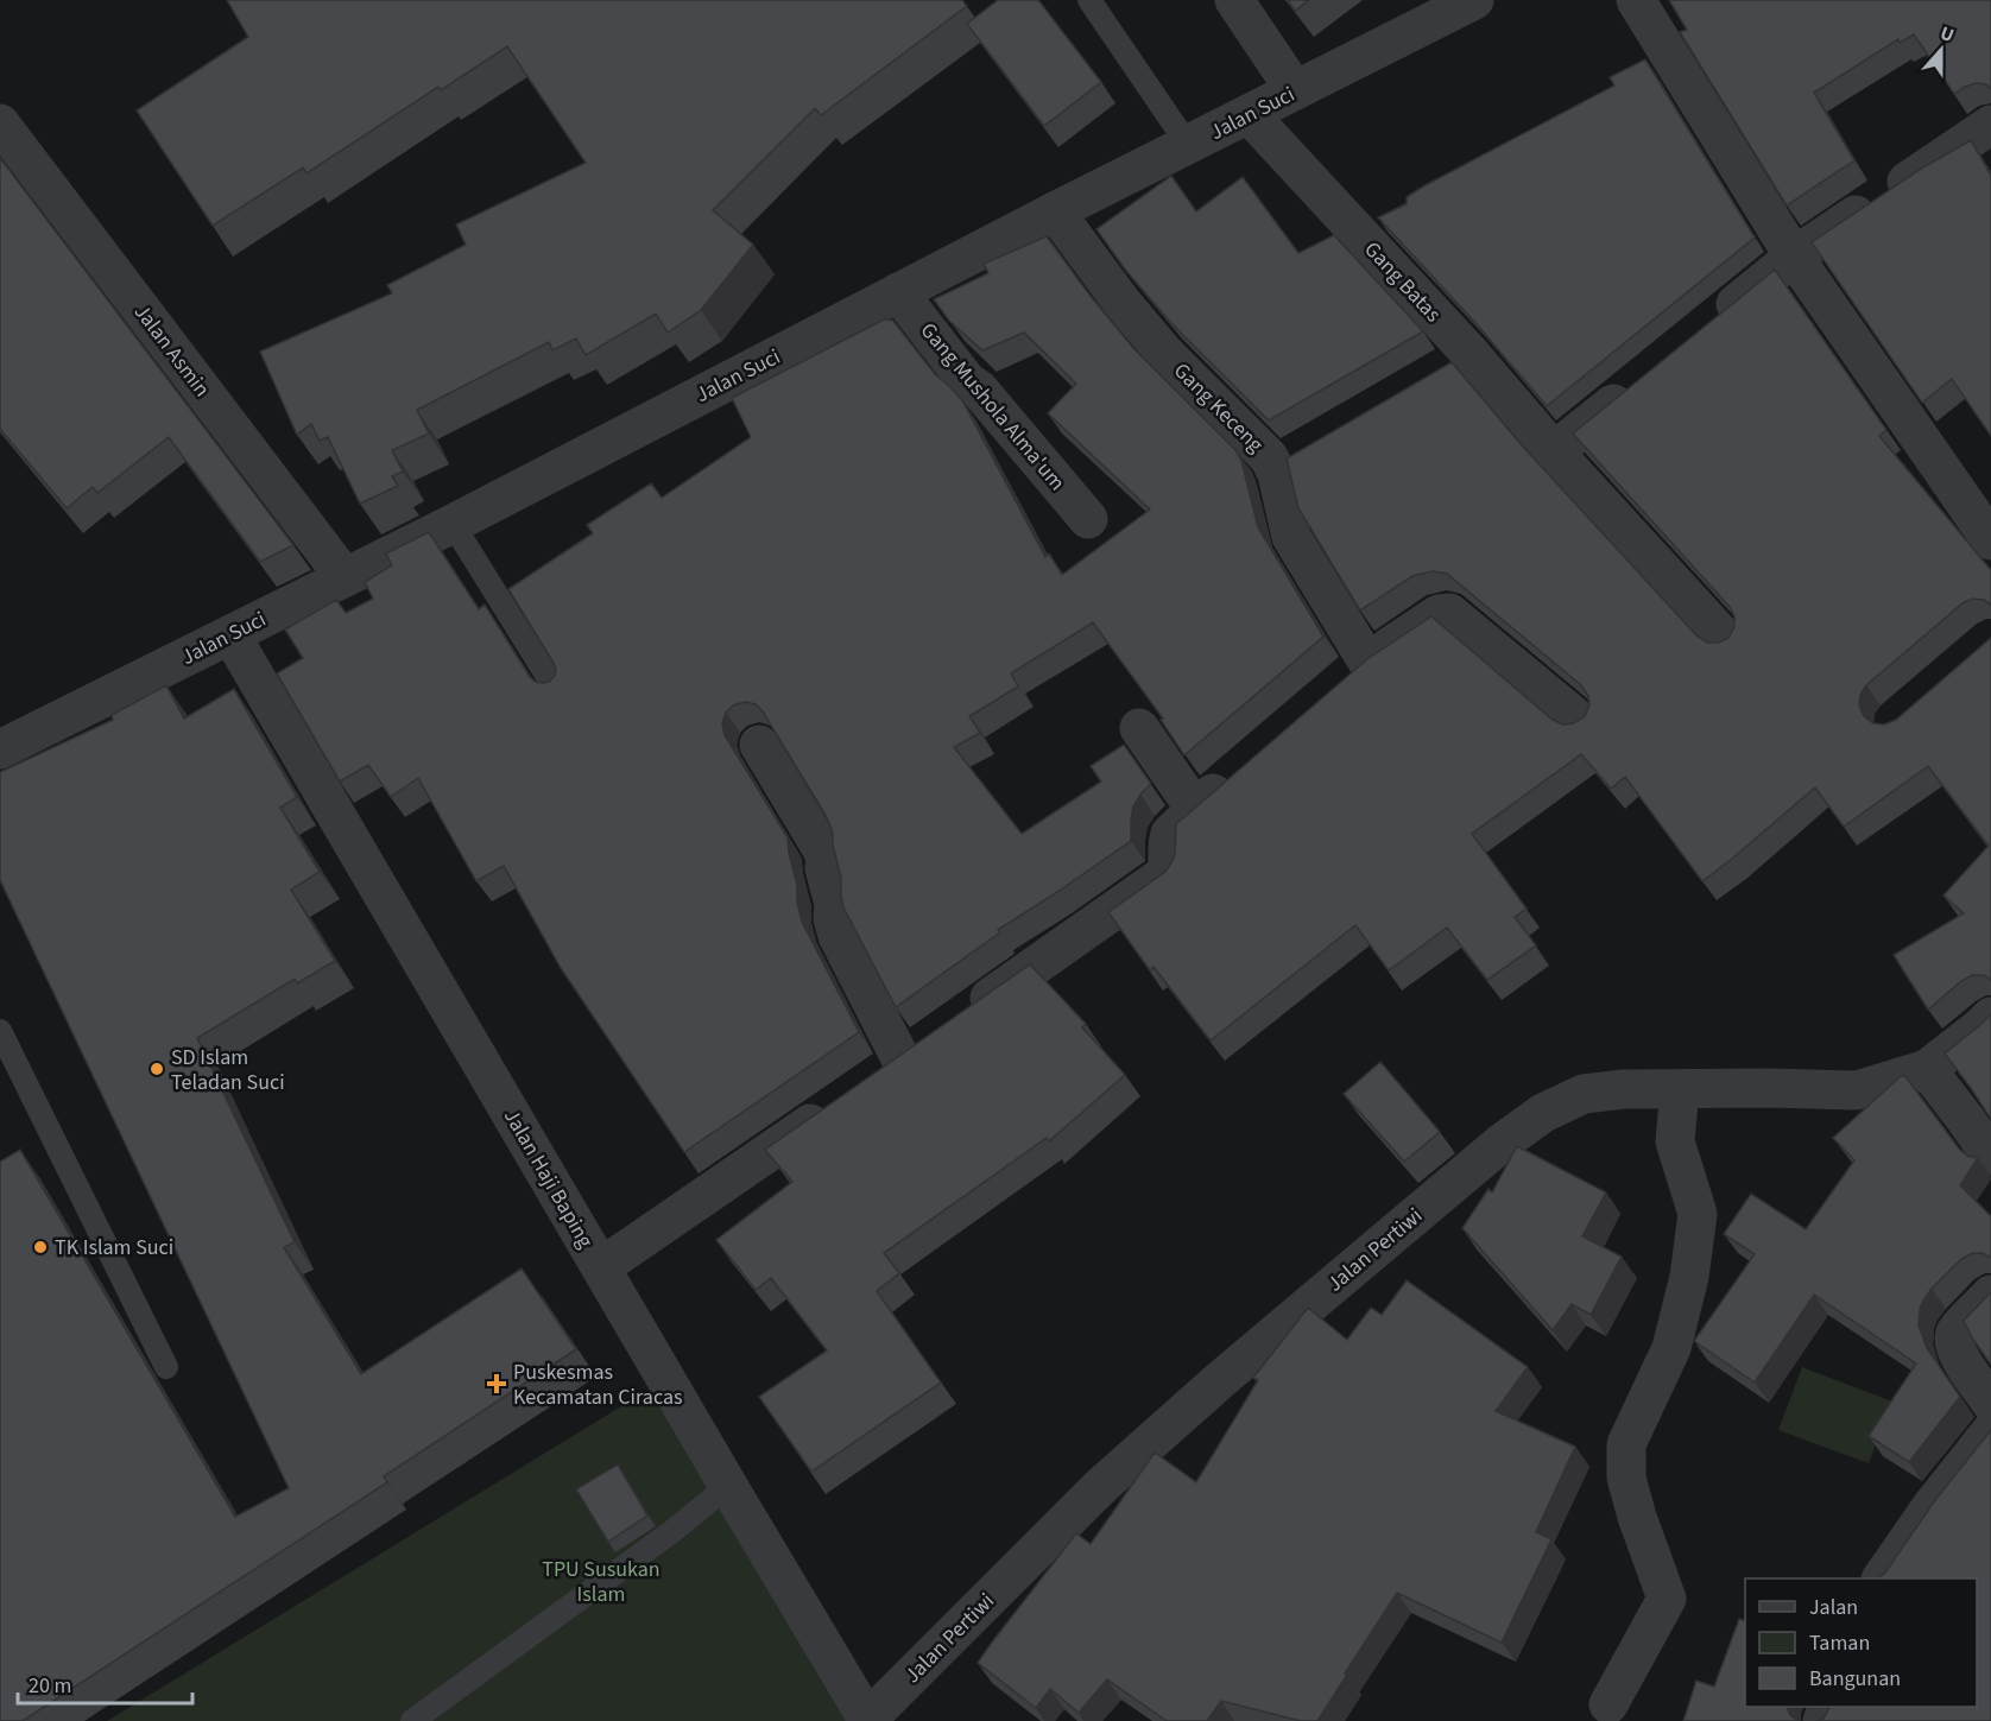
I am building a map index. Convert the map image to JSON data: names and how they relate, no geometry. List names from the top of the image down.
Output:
{
  "streets": {
    "street": [
      "Jalan Suci",
      "Gang Batas",
      "Jalan Asmin",
      "Gang Mushola Alma'um",
      "Gang Keceng",
      "Jalan Haji Baping",
      "Jalan Pertiwi"
    ]
  },
  "crossings": [
    ["Jalan Suci", "Gang Batas"],
    ["Jalan Suci", "Jalan Asmin"],
    ["Jalan Suci", "Gang Mushola Alma'um"],
    ["Jalan Suci", "Gang Keceng"],
    ["Jalan Suci", "Jalan Haji Baping"],
    ["Jalan Haji Baping", "Jalan Pertiwi"]
  ],
  "parks": ["TPU Susukan Islam"],
  "places": {
    "other": ["SD Islam Teladan Suci", "TK Islam Suci"],
    "health": ["Puskesmas Kecamatan Ciracas"]
  },
  "legend": ["Jalan", "Taman", "Bangunan"],
  "scale_bar": "20 m",
  "north": "top"
}
